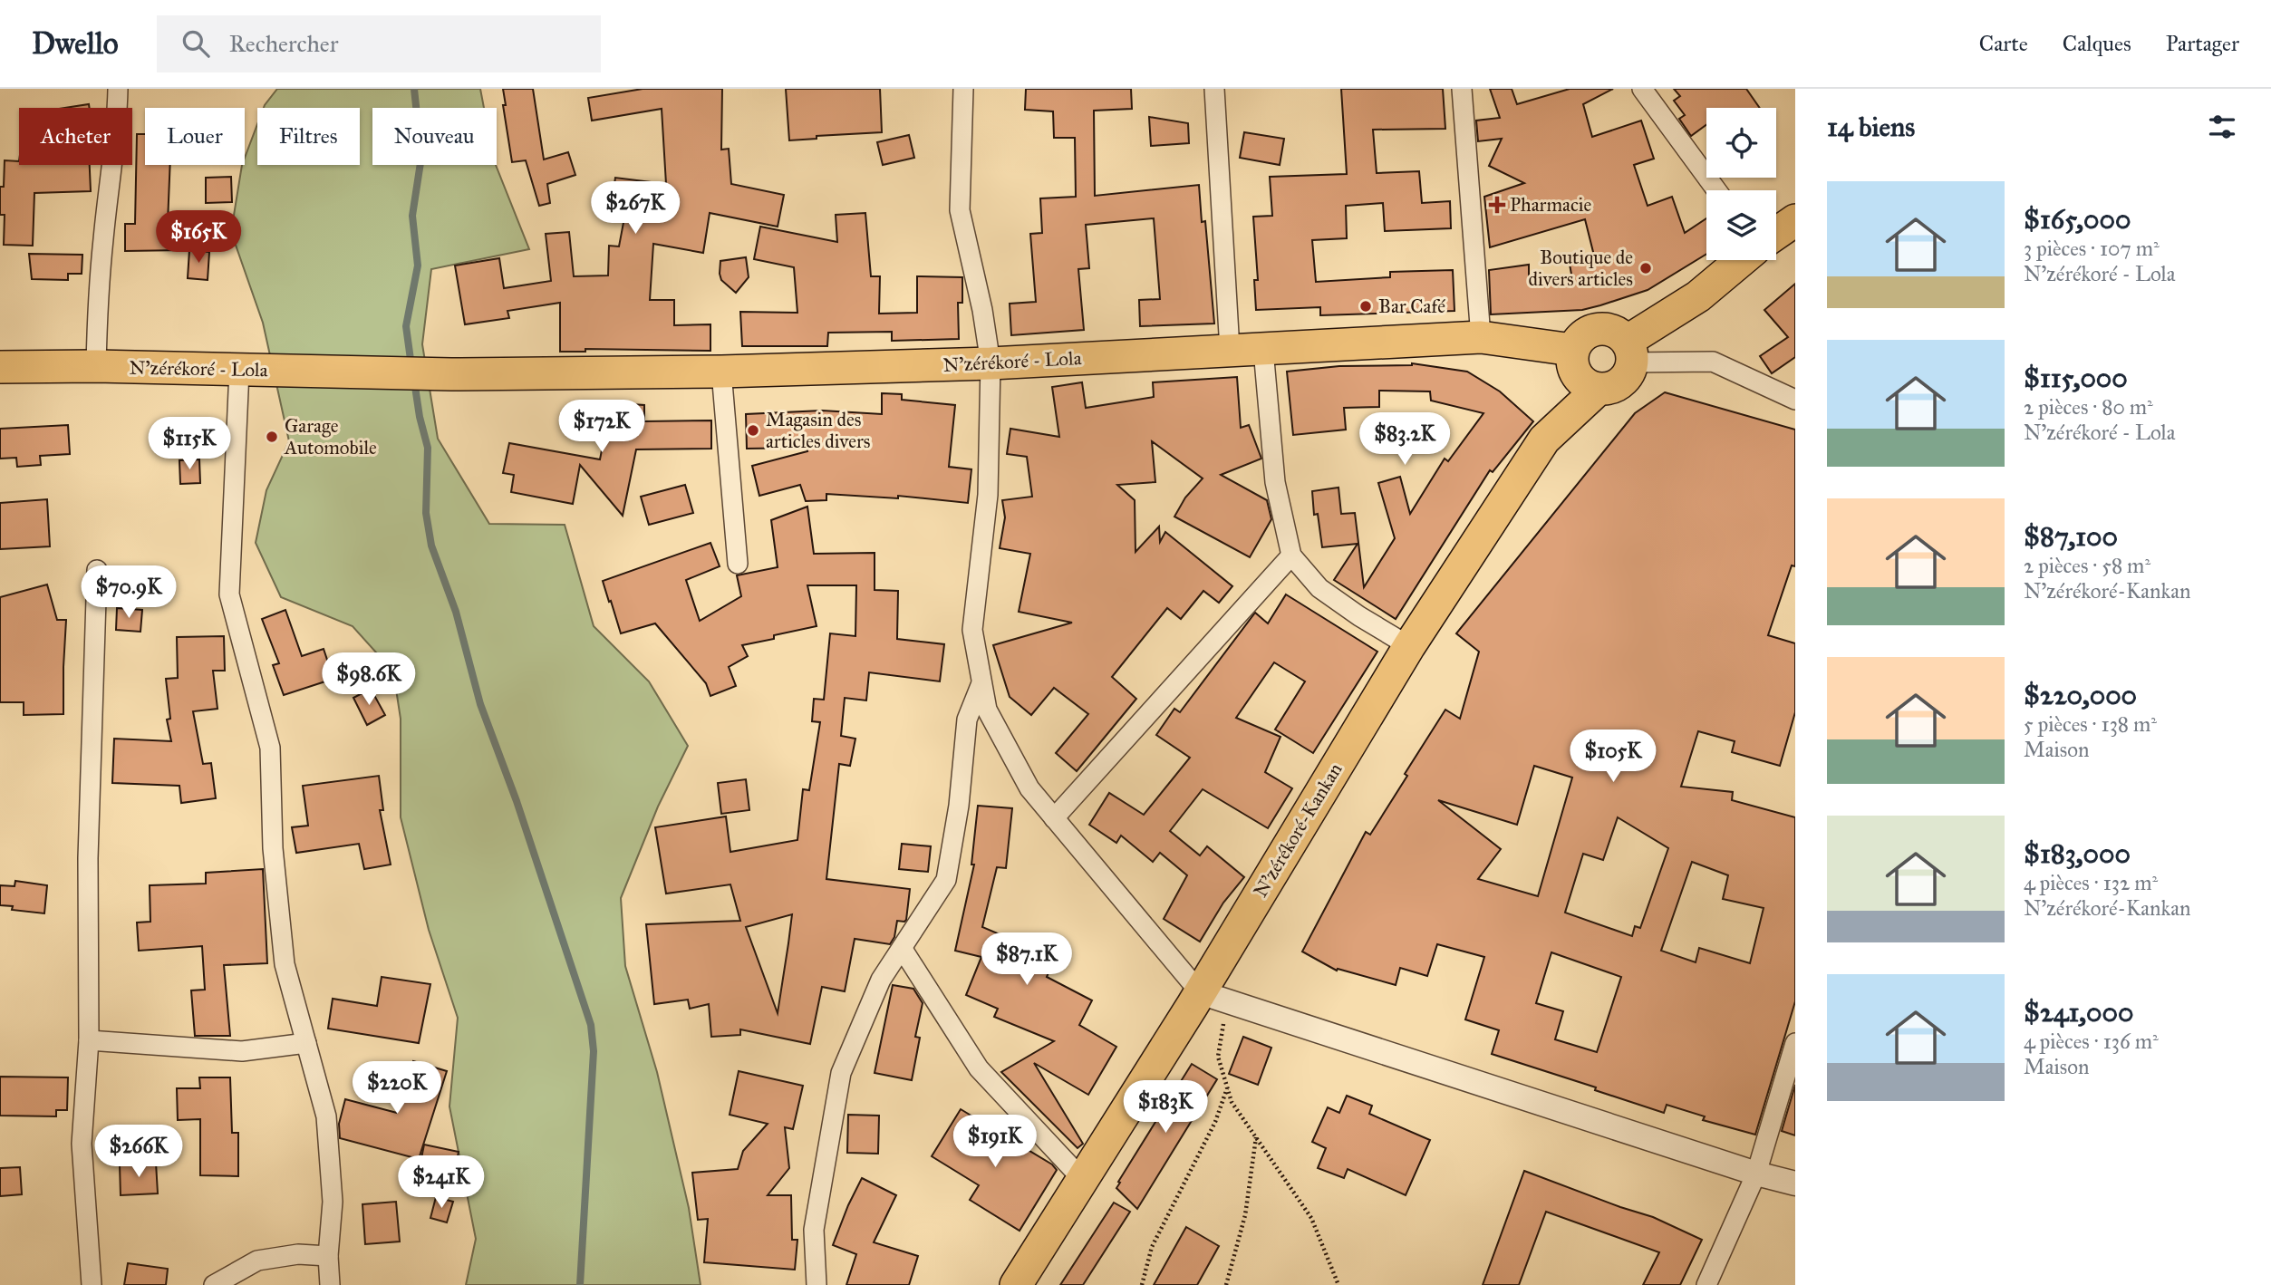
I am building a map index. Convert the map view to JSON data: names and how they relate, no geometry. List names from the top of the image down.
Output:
{
  "streets": {
    "highway": ["N'zérékoré - Lola", "N'zérékoré-Kankan"]
  },
  "crossings": [
    ["N'zérékoré - Lola", "N'zérékoré-Kankan"]
  ],
  "places": {
    "health": ["Pharmacie"],
    "other": [
      "Boutique de divers articles",
      "Bar Café",
      "Magasin des articles divers",
      "Garage Automobile"
    ]
  },
  "page": {
    "header": "Dwello",
    "search": "Rechercher",
    "nav": ["Carte", "Calques", "Partager"],
    "heading": "14 biens",
    "chip": [
      "Acheter",
      "Louer",
      "Filtres",
      "Nouveau"
    ],
    "list": [
      {
        "name": "$165,000",
        "note": "3 pièces · 107 m² · N'zérékoré - Lola"
      },
      {
        "name": "$115,000",
        "note": "2 pièces · 80 m² · N'zérékoré - Lola"
      },
      {
        "name": "$87,100",
        "note": "2 pièces · 58 m² · N'zérékoré-Kankan"
      },
      {
        "name": "$220,000",
        "note": "5 pièces · 138 m² · Maison"
      },
      {
        "name": "$183,000",
        "note": "4 pièces · 132 m² · N'zérékoré-Kankan"
      },
      {
        "name": "$241,000",
        "note": "4 pièces · 136 m² · Maison"
      }
    ],
    "price": [
      "$267K",
      "$165K",
      "$172K",
      "$83.2K",
      "$115K",
      "$70.9K",
      "$98.6K",
      "$105K",
      "$87.1K",
      "$220K",
      "$183K",
      "$191K",
      "$266K",
      "$241K"
    ]
  }
}
